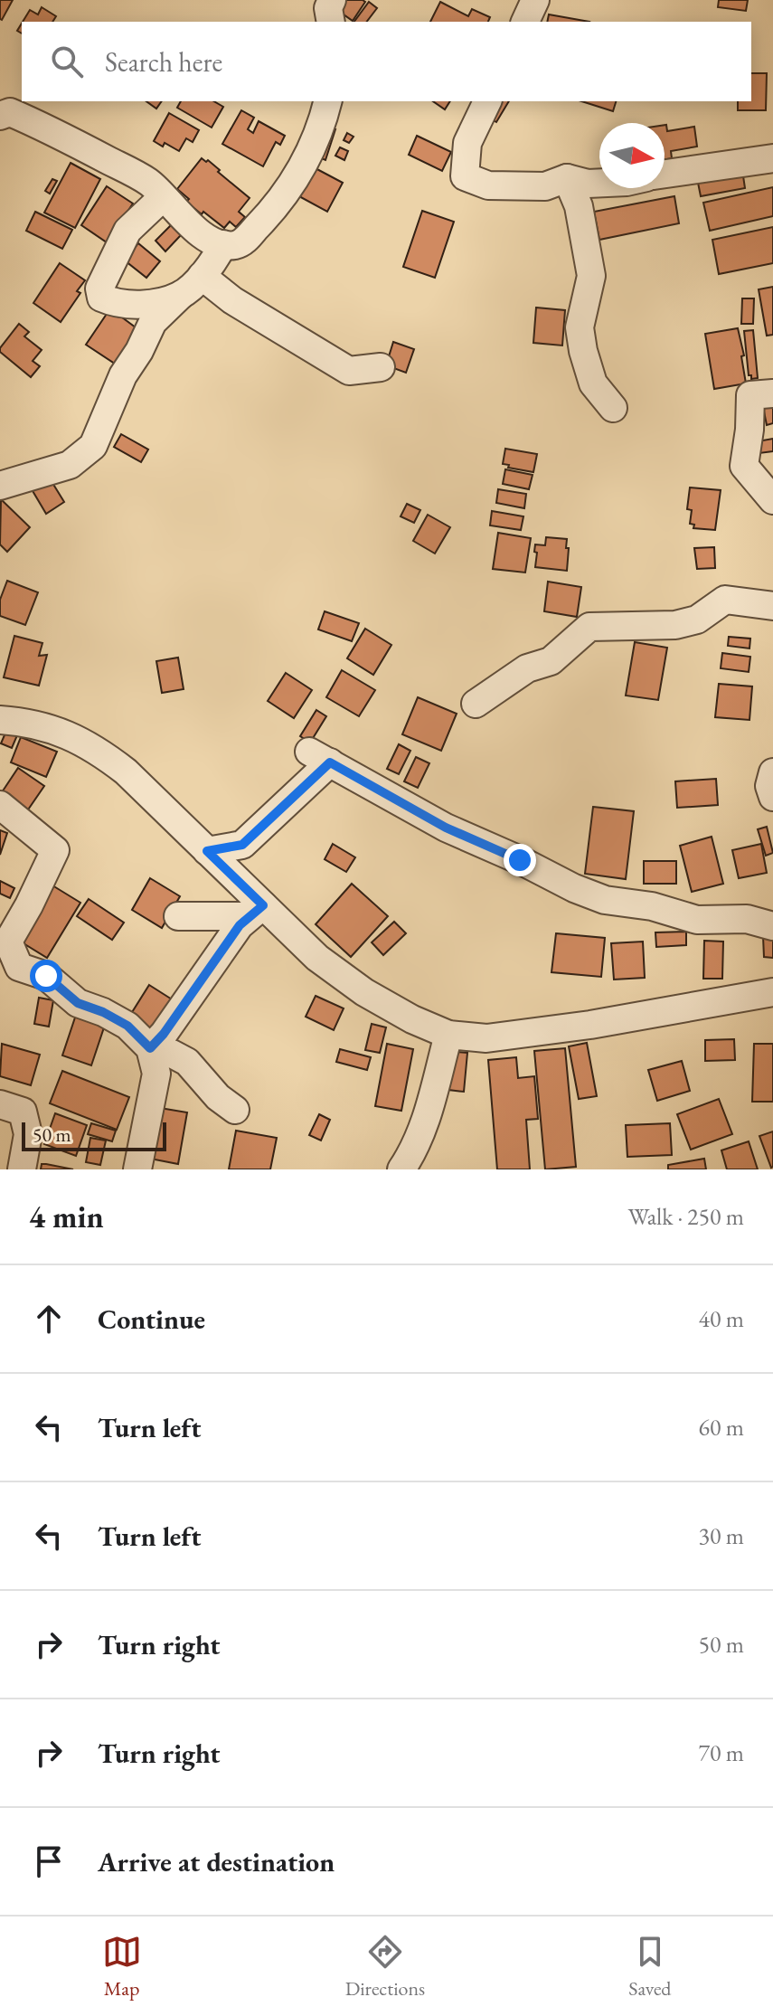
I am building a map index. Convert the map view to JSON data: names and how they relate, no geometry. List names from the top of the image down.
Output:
{
  "scale_bar": "50 m",
  "north": "right",
  "page": {
    "search": "Search here",
    "scale": "50 m",
    "heading": ["4 min", "Walk · 250 m"],
    "list": [
      ["Continue", "40 m"],
      ["Turn left", "60 m"],
      ["Turn left", "30 m"],
      ["Turn right", "50 m"],
      ["Turn right", "70 m"],
      "Arrive at destination"
    ],
    "nav": ["Map", "Directions", "Saved"]
  }
}
